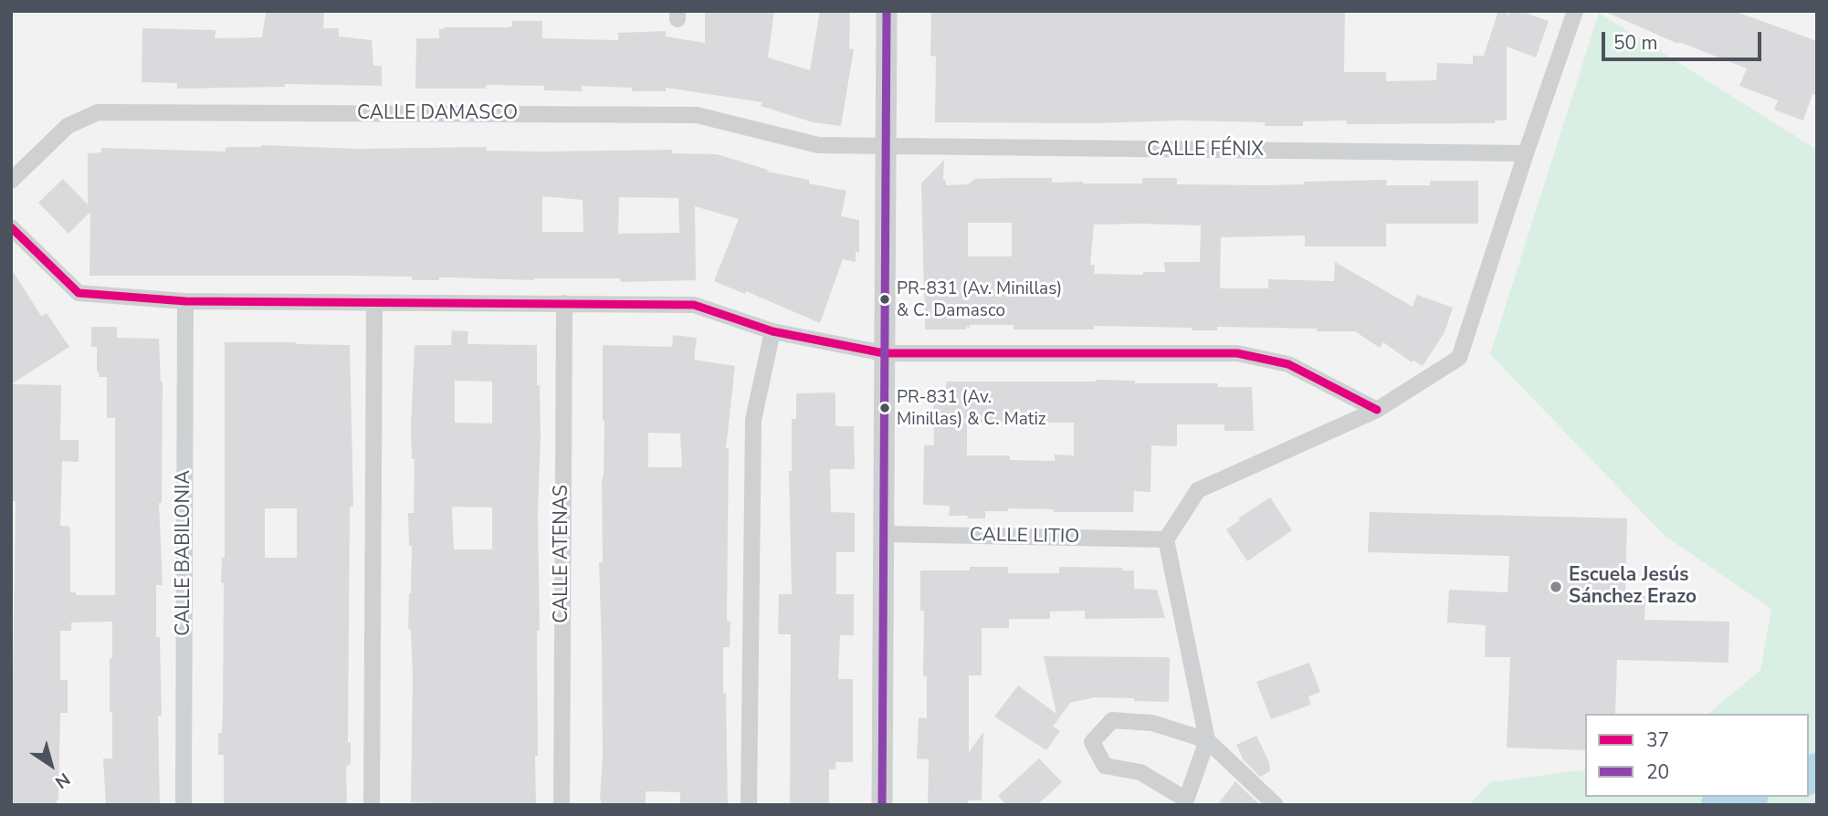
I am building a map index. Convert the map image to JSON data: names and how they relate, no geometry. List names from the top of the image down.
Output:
{
  "streets": {
    "street": [
      "CALLE DAMASCO",
      "CALLE FÉNIX",
      "CALLE LITIO",
      "CALLE BABILONIA",
      "CALLE ATENAS"
    ]
  },
  "crossings": [
    ["CALLE DAMASCO", "CALLE FÉNIX"]
  ],
  "places": ["PR-831 (Av. Minillas) & C. Damasco", "PR-831 (Av. Minillas) & C. Matiz", "Escuela Jesús Sánchez Erazo"],
  "lines": ["transit line 20", "transit line 37"],
  "legend": ["37", "20"],
  "scale_bar": "50 m",
  "north": "bottom right"
}
